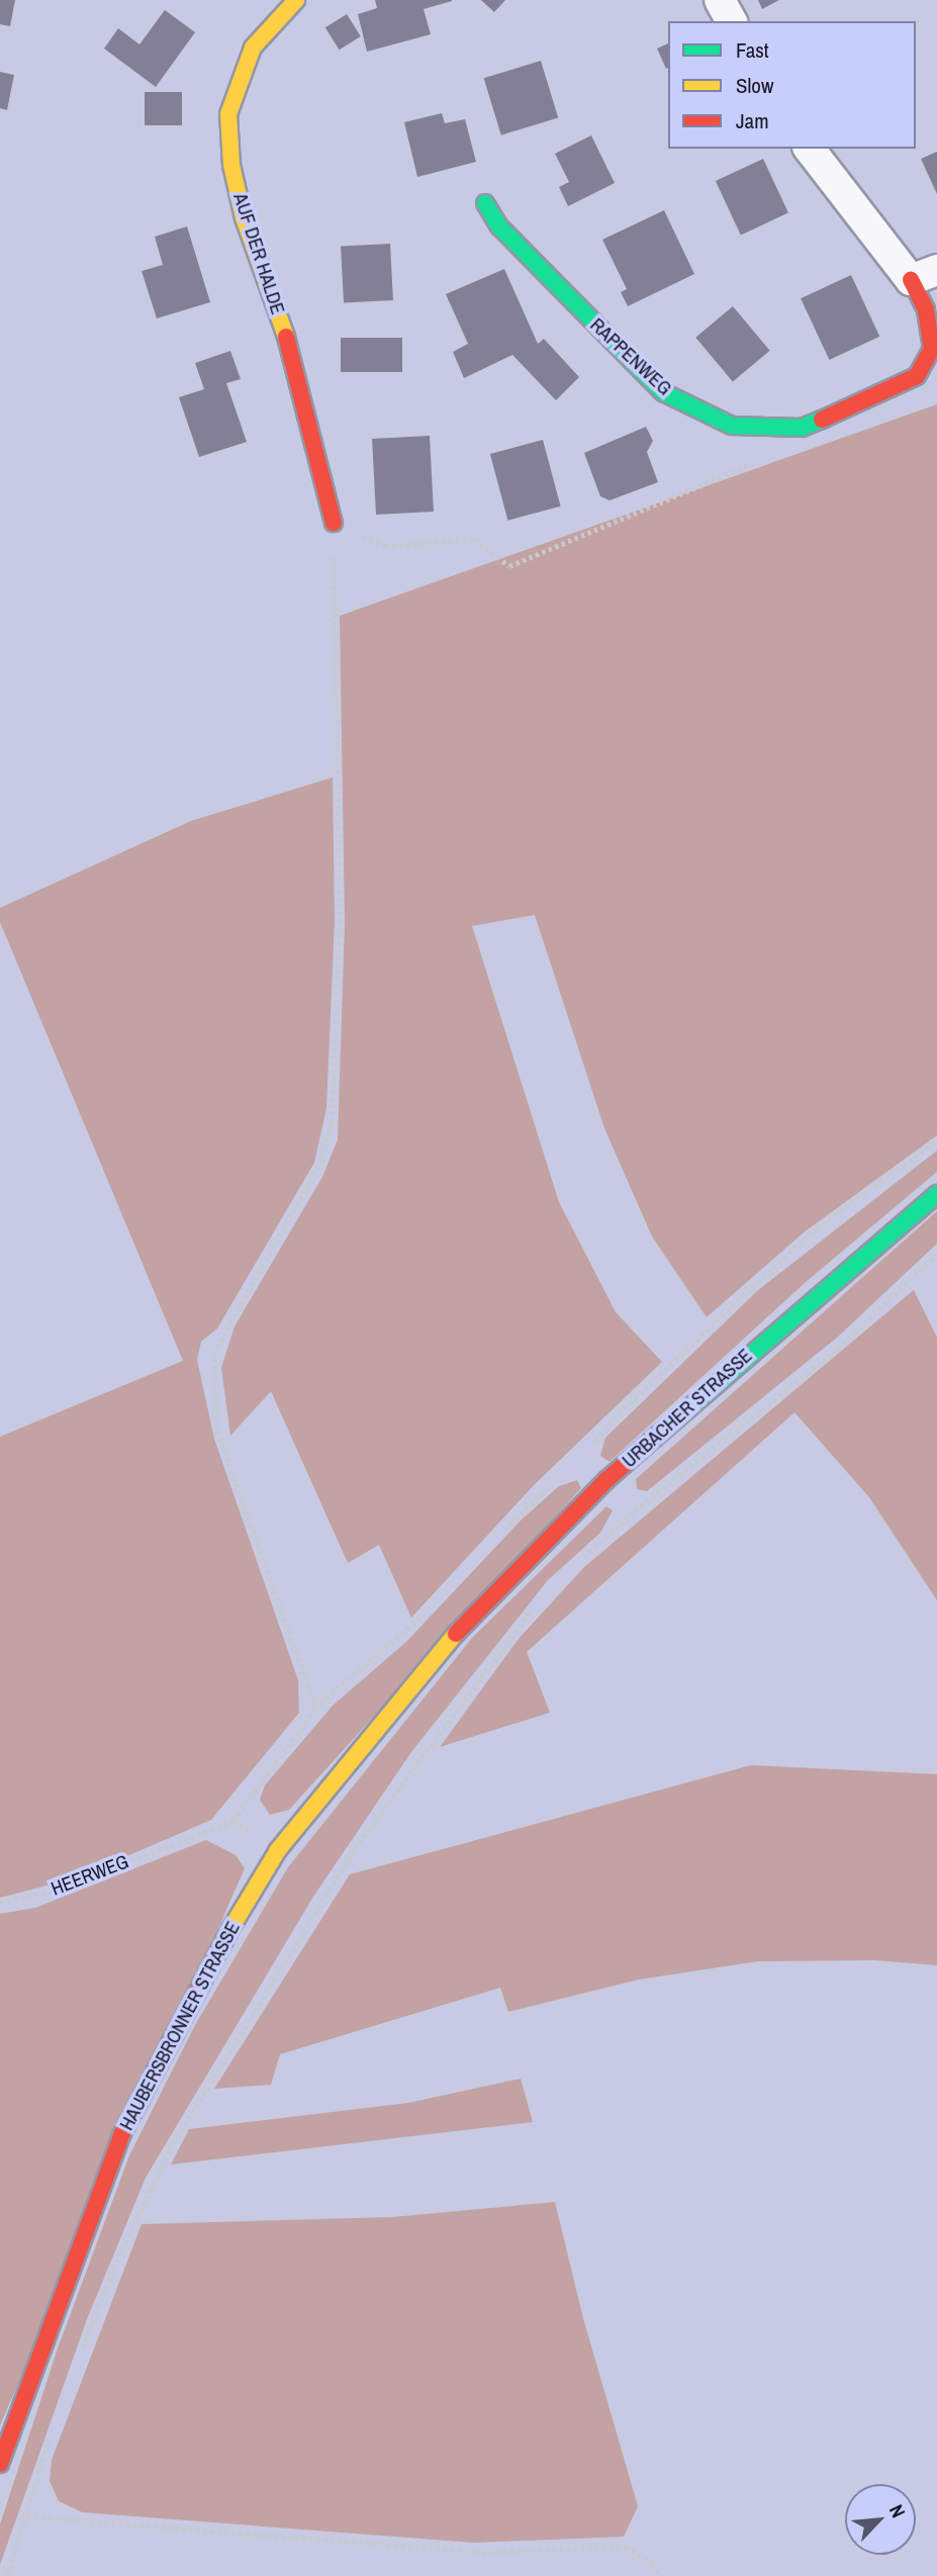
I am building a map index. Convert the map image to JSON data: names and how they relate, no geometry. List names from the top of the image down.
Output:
{
  "streets": {
    "street": [
      "AUF DER HALDE",
      "RAPPENWEG",
      "URBACHER STRASSE",
      "HAUBERSBRONNER STRASSE"
    ],
    "path": ["HEERWEG"]
  },
  "crossings": [
    ["AUF DER HALDE", "HEERWEG"],
    ["URBACHER STRASSE", "HAUBERSBRONNER STRASSE"]
  ],
  "legend": ["Fast", "Slow", "Jam"],
  "north": "top right"
}
